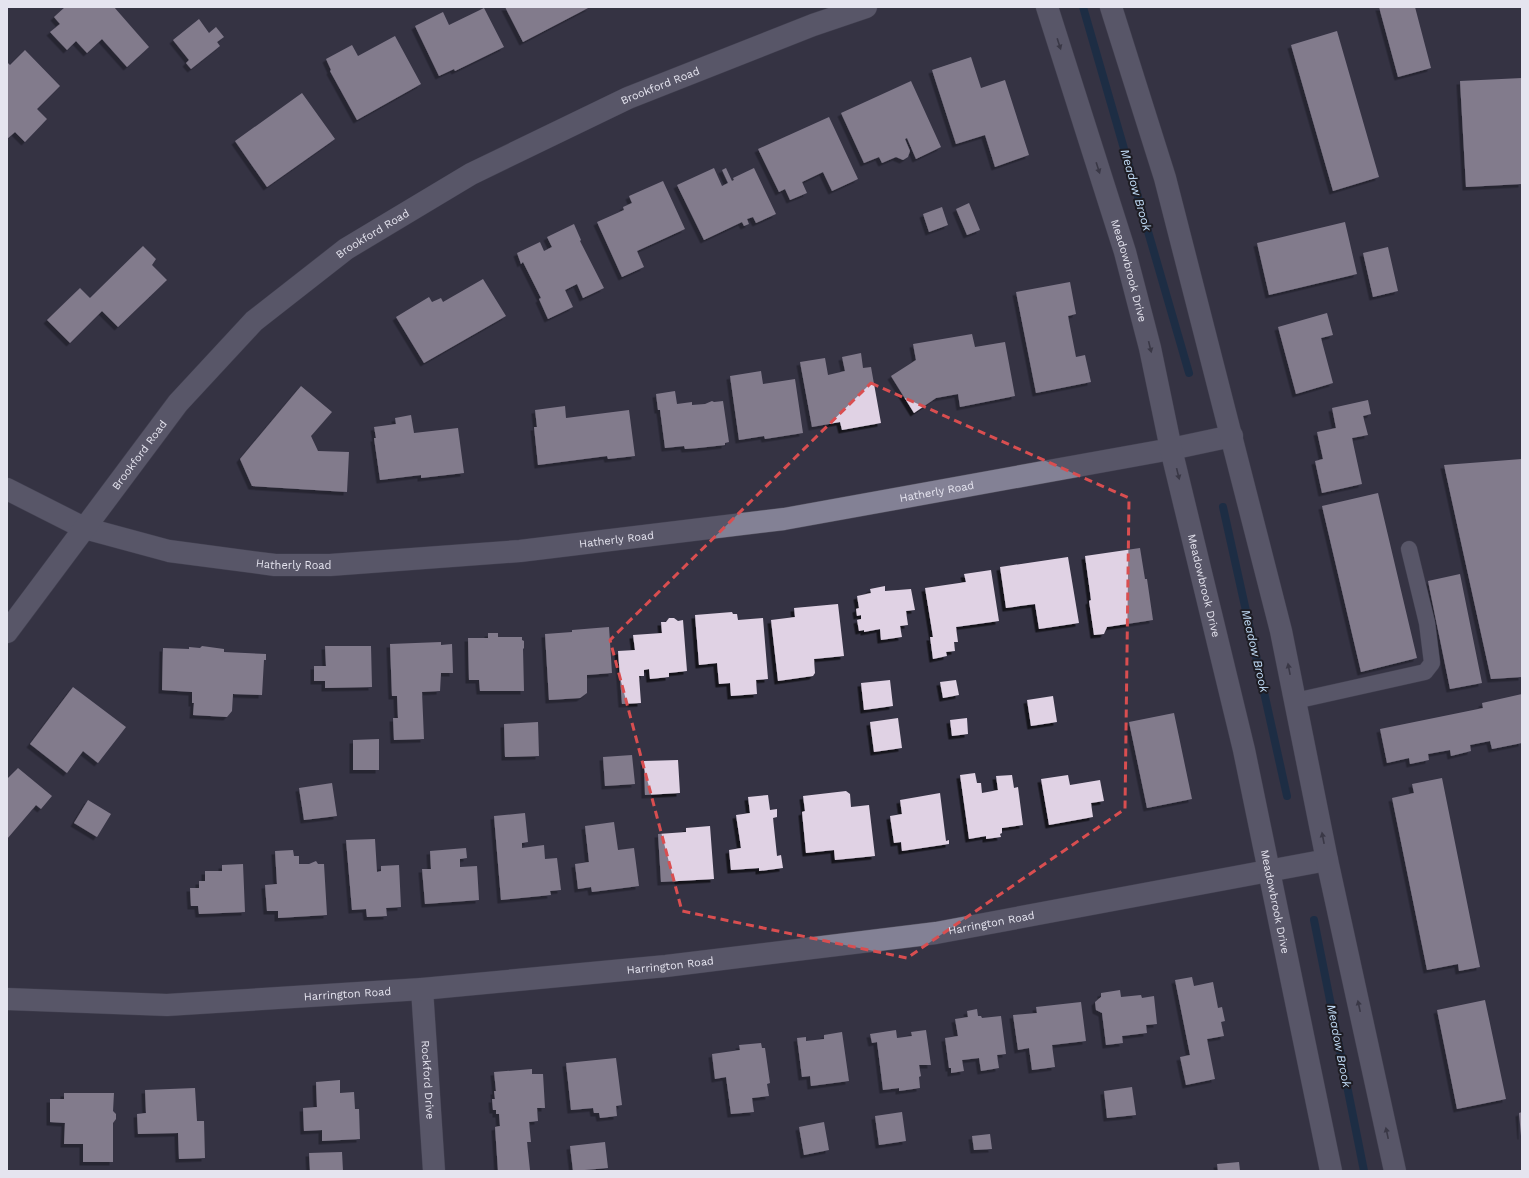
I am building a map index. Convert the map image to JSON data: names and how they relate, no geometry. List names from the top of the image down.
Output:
{
  "streets": {
    "street": [
      "Brookford Road",
      "Meadowbrook Drive",
      "Hatherly Road",
      "Harrington Road",
      "Rockford Drive"
    ]
  },
  "crossings": [
    ["Brookford Road", "Hatherly Road"],
    ["Meadowbrook Drive", "Hatherly Road"],
    ["Meadowbrook Drive", "Harrington Road"],
    ["Harrington Road", "Rockford Drive"]
  ],
  "water": ["Meadow Brook"]
}
